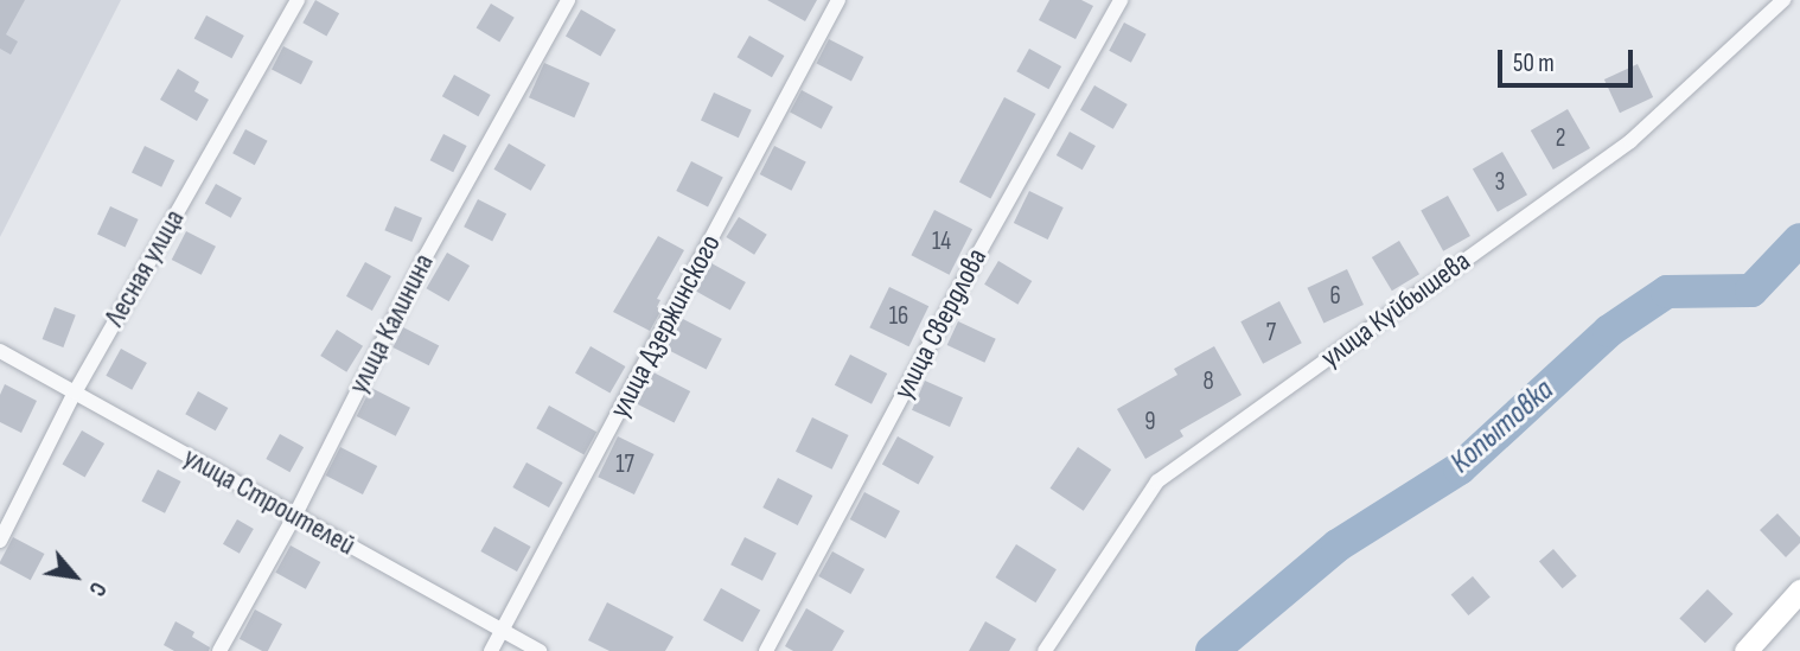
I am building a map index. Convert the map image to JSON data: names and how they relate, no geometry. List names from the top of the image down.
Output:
{
  "streets": {
    "street": [
      "Лесная улица",
      "улица Куйбышева",
      "улица Калинина",
      "улица Свердлова",
      "улица Дзержинского",
      "улица Строителей"
    ]
  },
  "crossings": [
    ["Лесная улица", "улица Строителей"],
    ["улица Калинина", "улица Строителей"],
    ["улица Дзержинского", "улица Строителей"]
  ],
  "water": ["Копытовка"],
  "house_numbers": [
    "2",
    "3",
    "14",
    "6",
    "16",
    "7",
    "8",
    "9",
    "17"
  ],
  "scale_bar": "50 m",
  "north": "bottom right"
}
